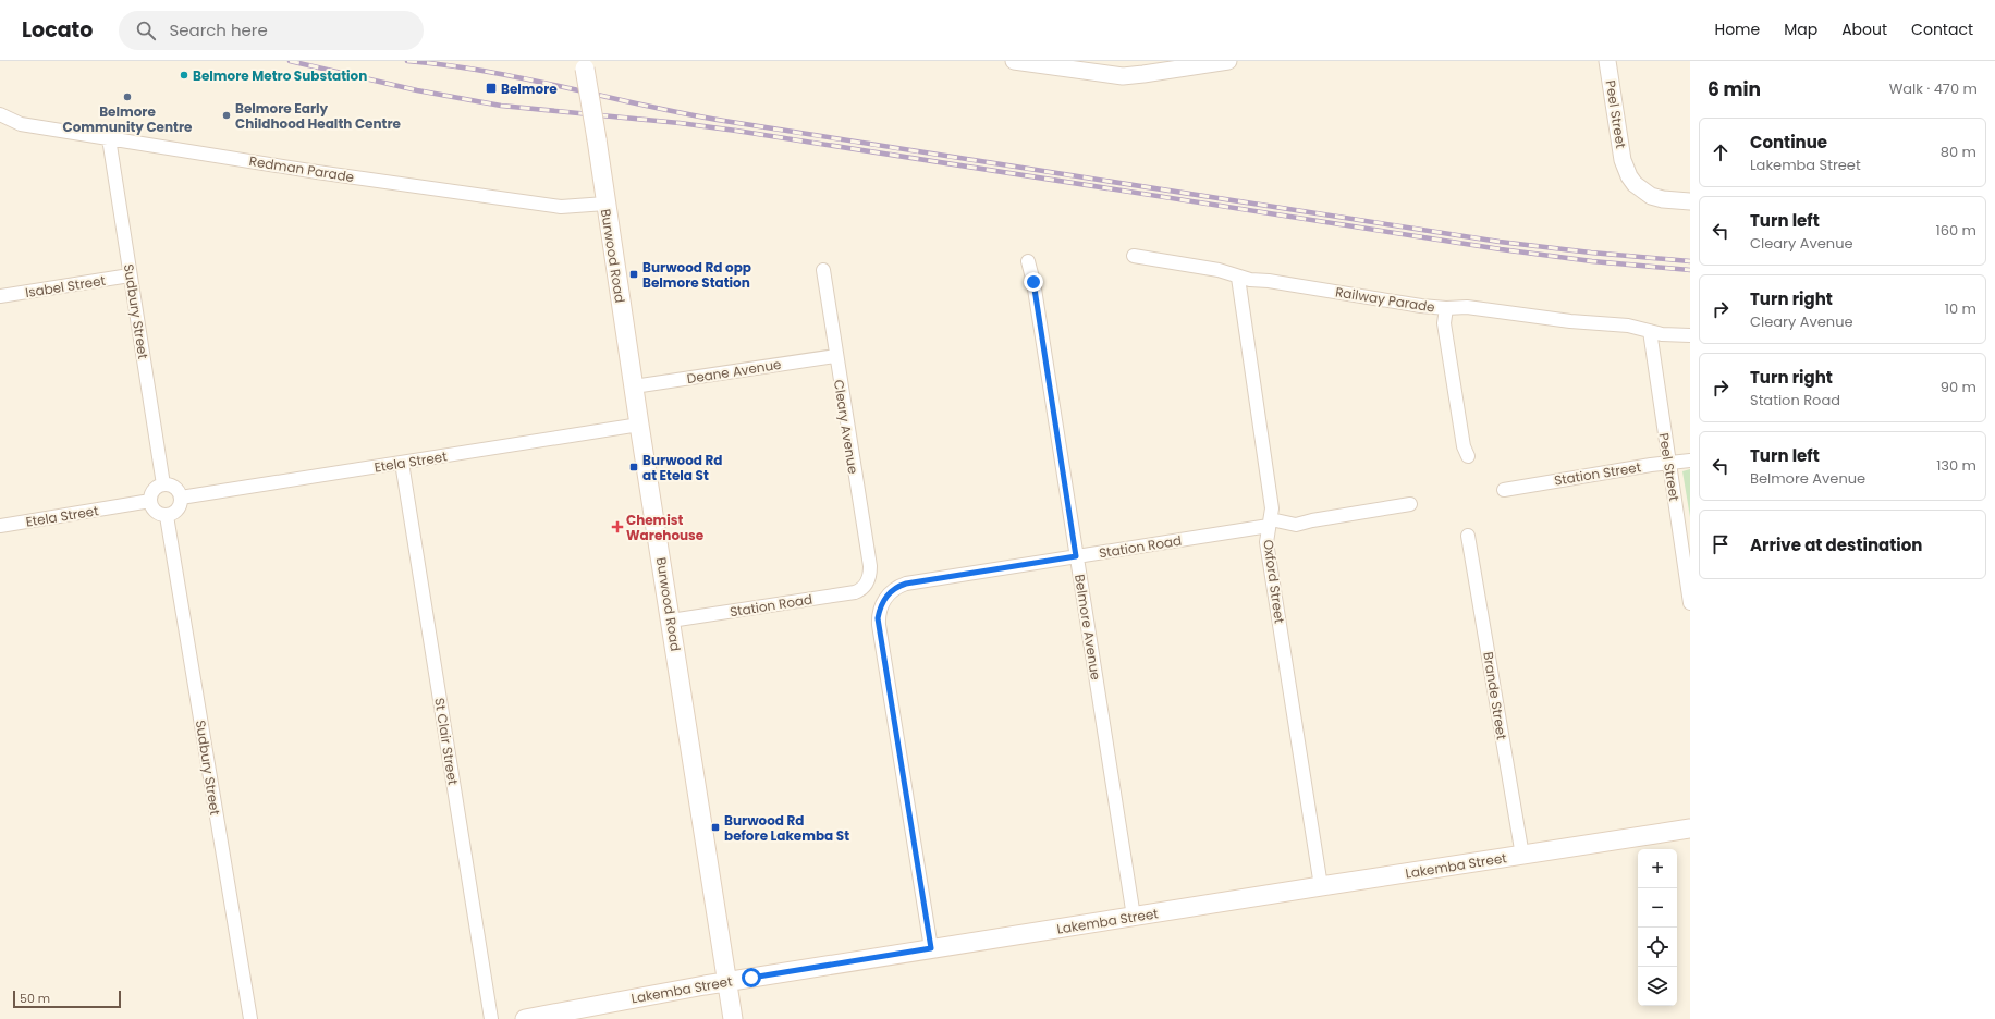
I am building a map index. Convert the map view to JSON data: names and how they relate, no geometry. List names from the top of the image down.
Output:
{
  "streets": {
    "main road": ["Burwood Road", "Lakemba Street"],
    "street": [
      "Peel Street",
      "Redman Parade",
      "Isabel Street",
      "Railway Parade",
      "Sudbury Street",
      "Deane Avenue",
      "Cleary Avenue",
      "Etela Street",
      "Station Street",
      "Station Road",
      "Oxford Street",
      "Belmore Avenue",
      "Brande Street",
      "St Clair Street"
    ]
  },
  "crossings": [
    ["Peel Street", "Railway Parade"],
    ["Peel Street", "Station Street"],
    ["Redman Parade", "Burwood Road"],
    ["Redman Parade", "Sudbury Street"],
    ["Burwood Road", "Deane Avenue"],
    ["Burwood Road", "Etela Street"],
    ["Burwood Road", "Station Road"],
    ["Burwood Road", "Lakemba Street"],
    ["Isabel Street", "Sudbury Street"],
    ["Railway Parade", "Oxford Street"],
    ["Sudbury Street", "Etela Street"],
    ["Deane Avenue", "Cleary Avenue"],
    ["Cleary Avenue", "Station Road"],
    ["Etela Street", "St Clair Street"],
    ["Station Road", "Oxford Street"],
    ["Station Road", "Belmore Avenue"],
    ["Station Road", "Lakemba Street"],
    ["Oxford Street", "Lakemba Street"],
    ["Belmore Avenue", "Lakemba Street"],
    ["Brande Street", "Lakemba Street"]
  ],
  "places": {
    "other": ["Belmore Metro Substation", "Belmore Community Centre", "Belmore Early Childhood Health Centre"],
    "transit": [
      "Belmore",
      "Burwood Rd opp Belmore Station",
      "Burwood Rd at Etela St",
      "Burwood Rd before Lakemba St"
    ],
    "health": ["Chemist Warehouse"]
  },
  "scale_bar": "50 m",
  "page": {
    "header": "Locato",
    "search": "Search here",
    "nav": [
      "Home",
      "Map",
      "About",
      "Contact"
    ],
    "heading": ["6 min", "Walk · 470 m"],
    "list": [
      ["Continue", "Lakemba Street", "80 m"],
      ["Turn left", "Cleary Avenue", "160 m"],
      ["Turn right", "Cleary Avenue", "10 m"],
      ["Turn right", "Station Road", "90 m"],
      ["Turn left", "Belmore Avenue", "130 m"],
      "Arrive at destination"
    ],
    "map_buttons": ["+", "−"],
    "scale": "50 m"
  }
}
